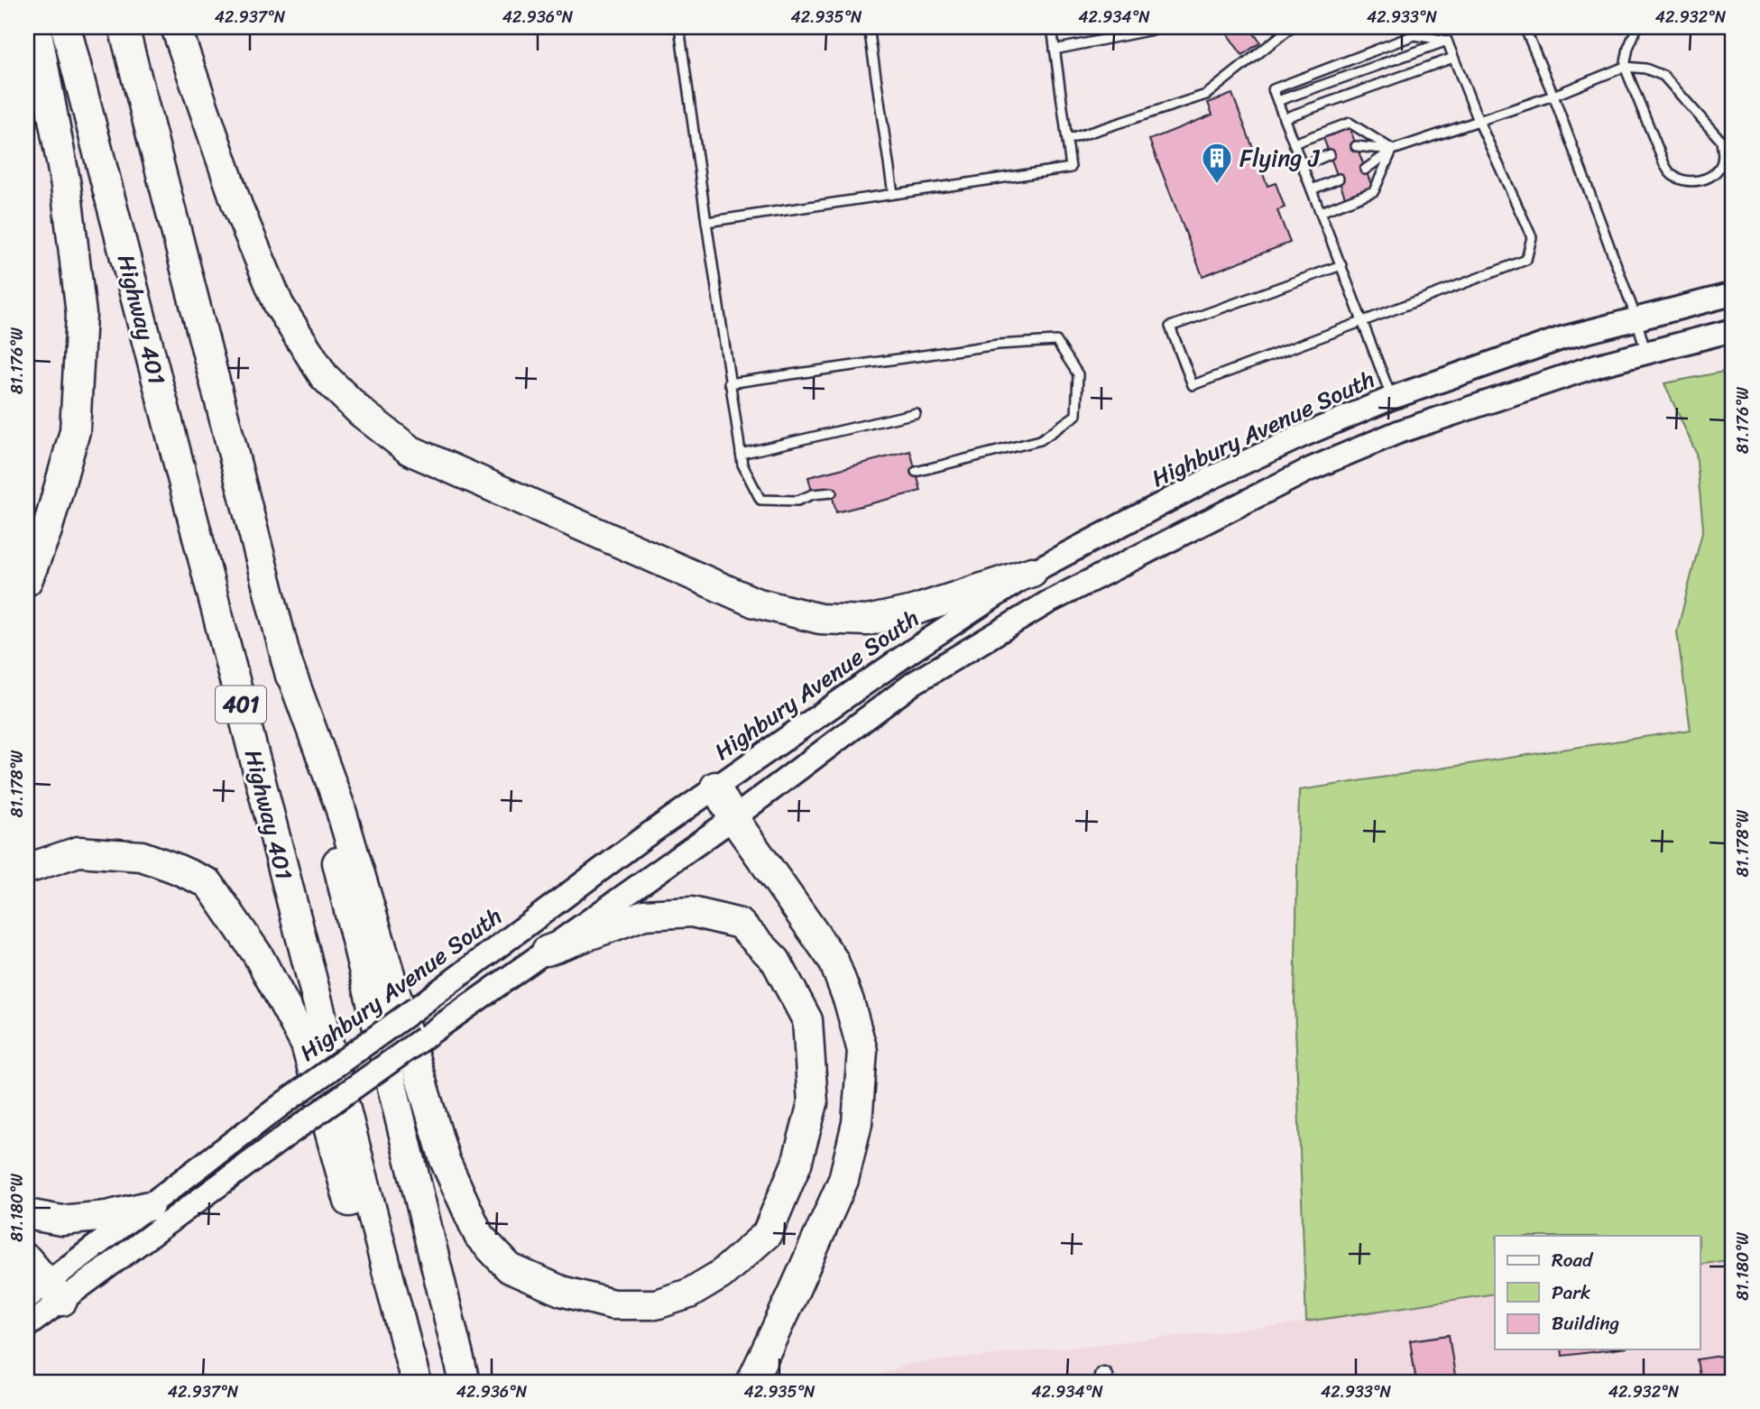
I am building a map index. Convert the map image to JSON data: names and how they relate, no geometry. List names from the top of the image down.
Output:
{
  "streets": {
    "highway": ["Highway 401", "401"],
    "main road": ["Highbury Avenue South"]
  },
  "places": {
    "building": ["Flying J"]
  },
  "legend": ["Road", "Park", "Building"],
  "coordinates": [
    "42.937°N",
    "42.936°N",
    "42.935°N",
    "42.934°N",
    "42.933°N",
    "42.932°N",
    "81.176°W",
    "81.178°W",
    "81.180°W"
  ]
}
